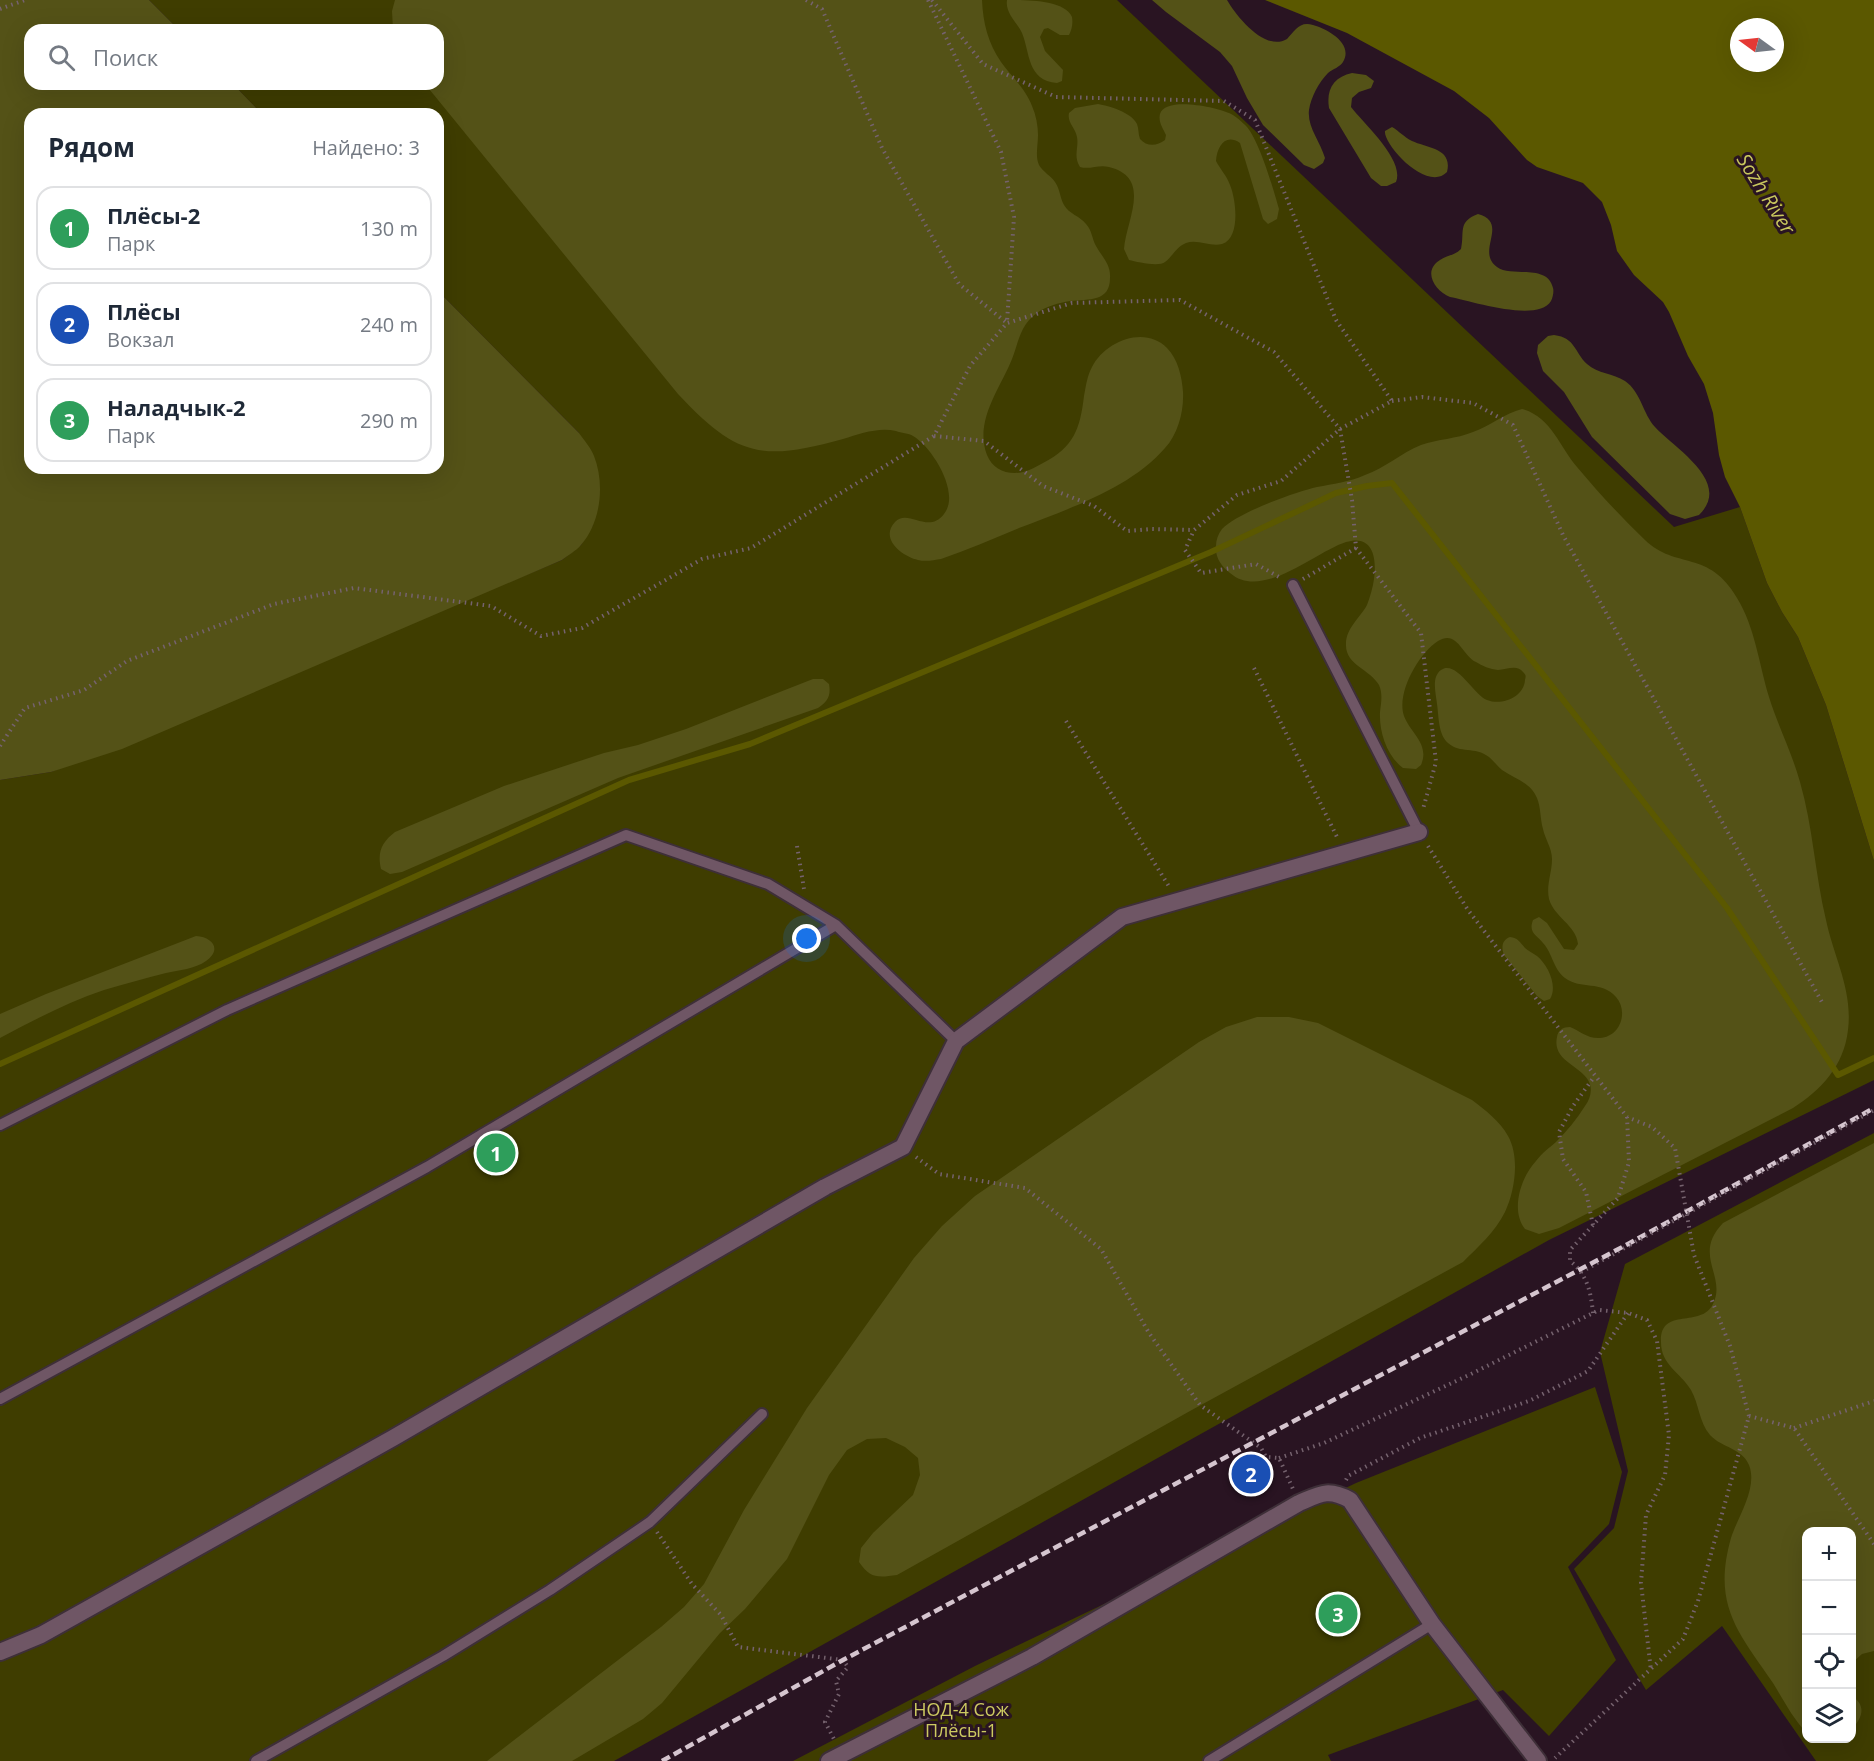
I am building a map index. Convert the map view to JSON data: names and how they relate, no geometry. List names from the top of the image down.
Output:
{
  "water": ["Sozh River"],
  "parks": ["НОД-4 Сож Плёсы-1"],
  "north": "left",
  "page": {
    "search": "Поиск",
    "heading": ["Рядом", "Найдено: 3"],
    "list": [
      {
        "mark": "1",
        "name": "Плёсы-2",
        "note": "Парк",
        "value": "130 m"
      },
      {
        "mark": "2",
        "name": "Плёсы",
        "note": "Вокзал",
        "value": "240 m"
      },
      {
        "mark": "3",
        "name": "Наладчык-2",
        "note": "Парк",
        "value": "290 m"
      }
    ],
    "pins": ["1", "2", "3"],
    "map_buttons": ["+", "−"]
  }
}
